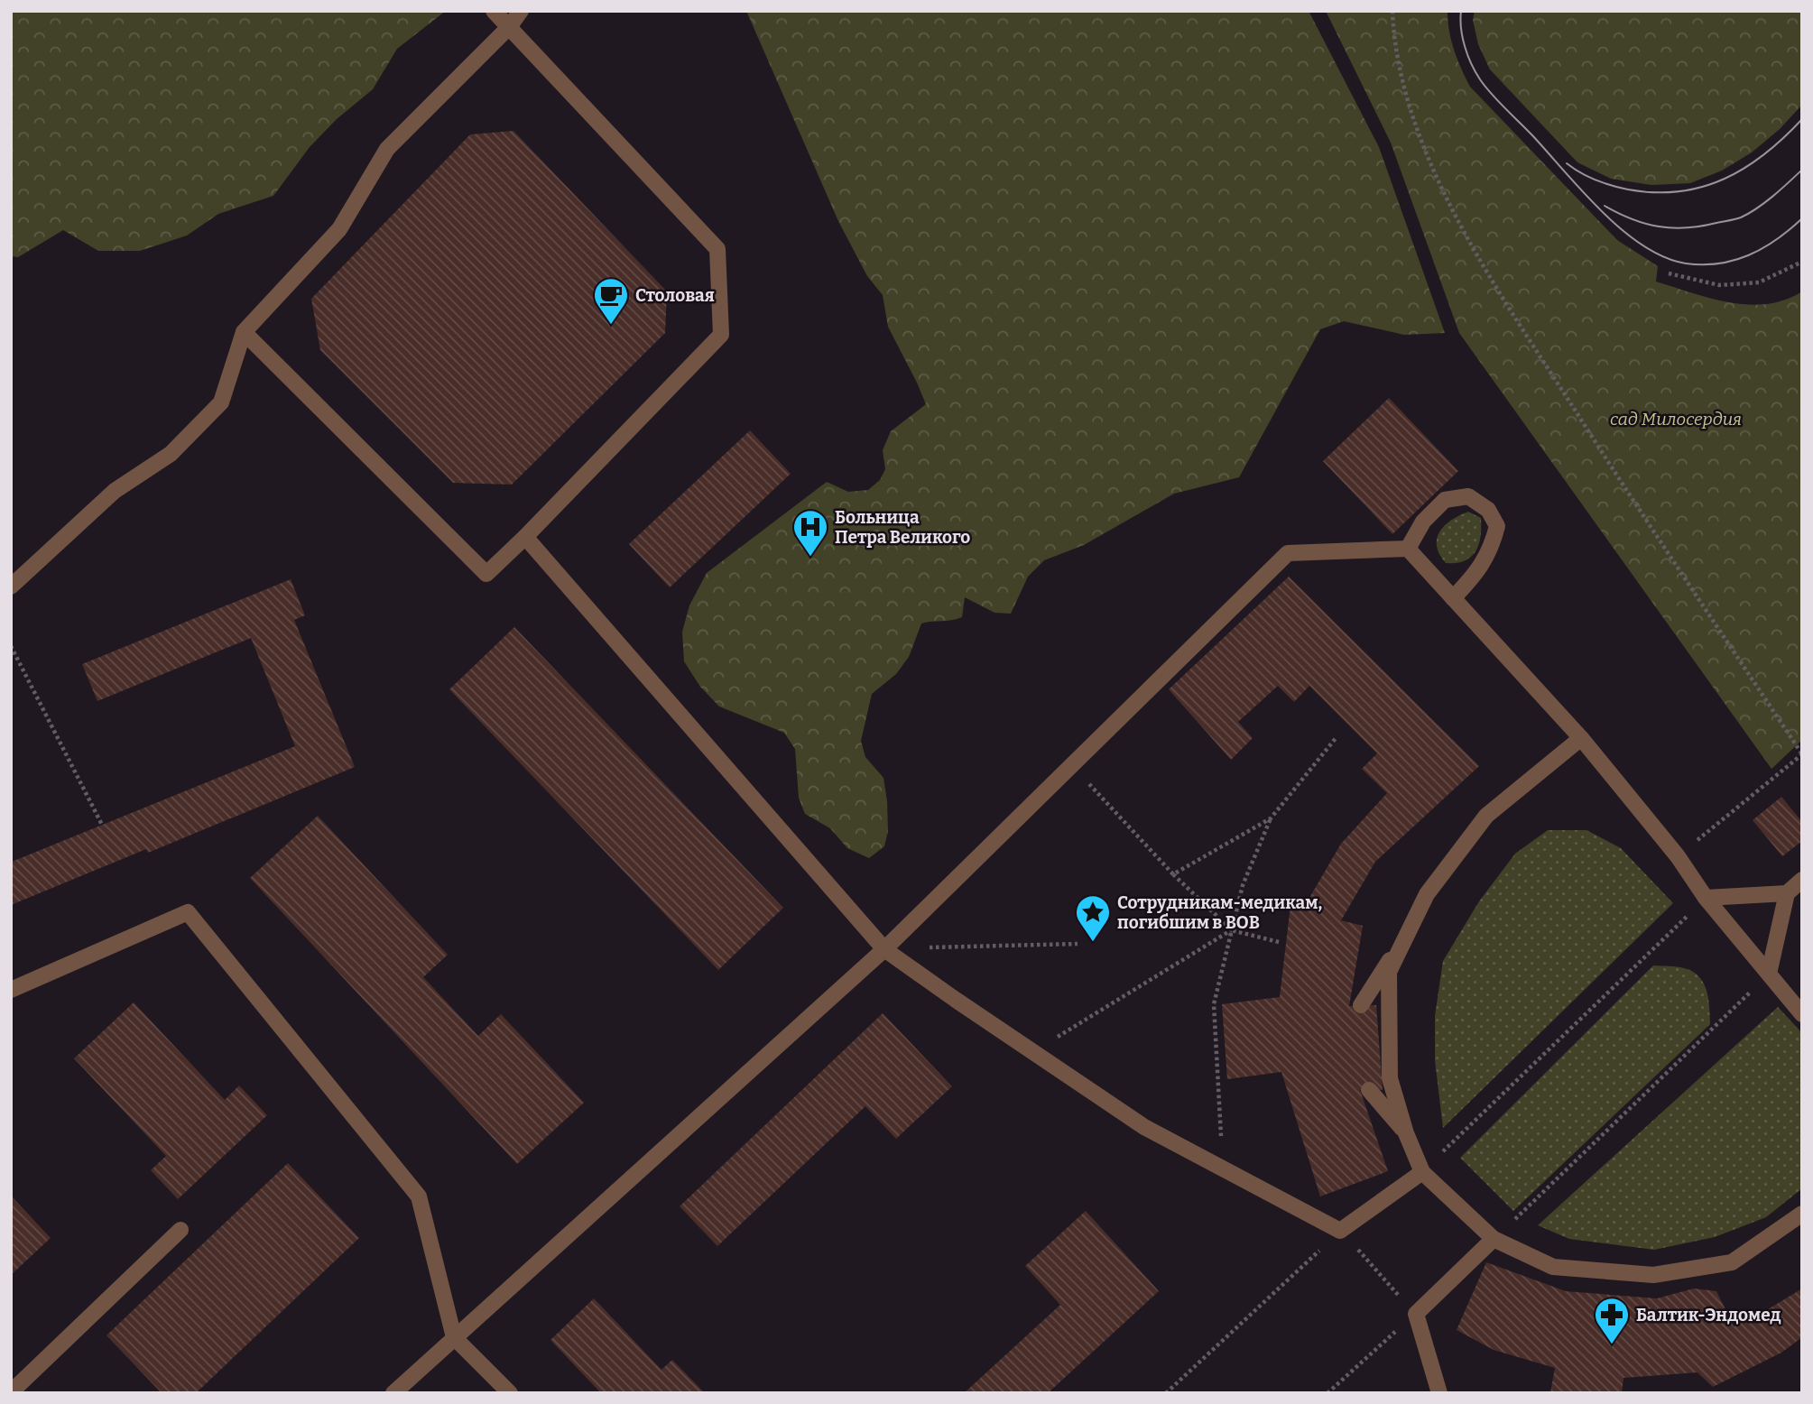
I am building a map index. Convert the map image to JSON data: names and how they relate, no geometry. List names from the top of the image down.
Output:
{
  "parks": ["сад Милосердия"],
  "places": {
    "cafe": ["Столовая"],
    "hospital": ["Больница Петра Великого"],
    "place": ["Сотрудникам-медикам, погибшим в ВОВ"],
    "pharmacy": ["Балтик-Эндомед"]
  }
}
